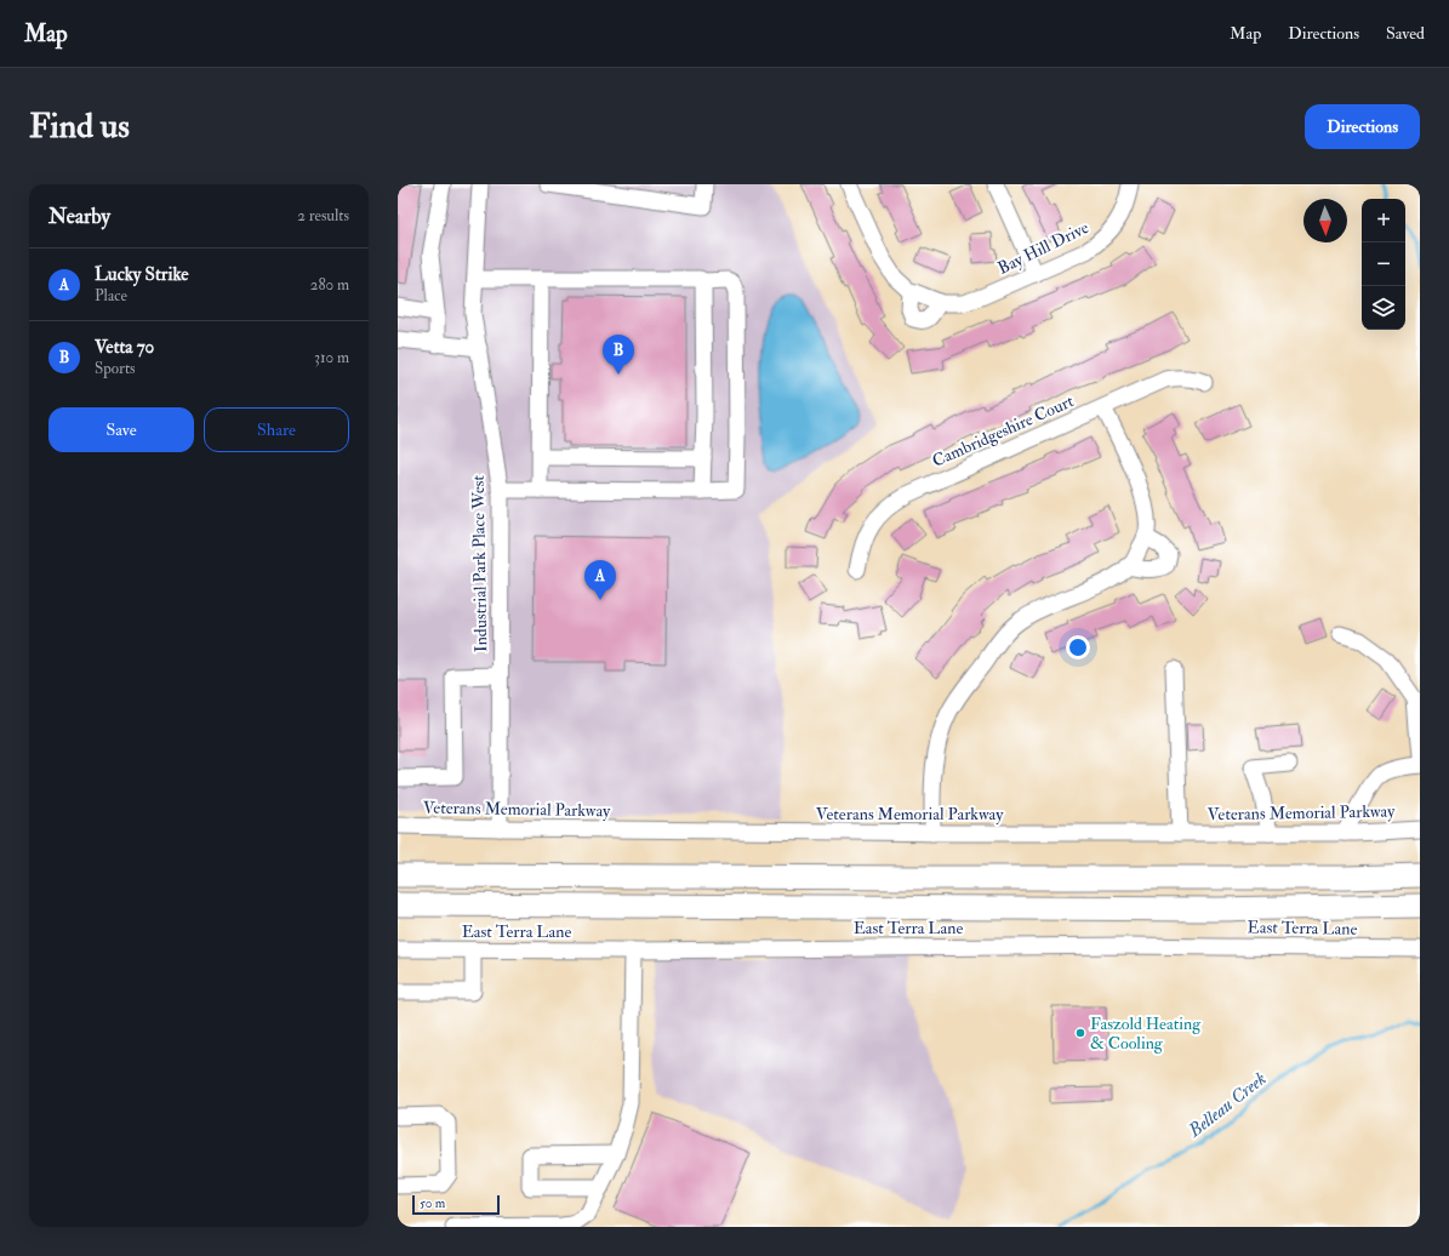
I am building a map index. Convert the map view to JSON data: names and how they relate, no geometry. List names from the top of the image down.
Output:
{
  "streets": {
    "street": [
      "Bay Hill Drive",
      "Cambridgeshire Court",
      "Industrial Park Place West",
      "Veterans Memorial Parkway",
      "East Terra Lane"
    ]
  },
  "crossings": [
    ["Industrial Park Place West", "Veterans Memorial Parkway"]
  ],
  "water": ["Belleau Creek"],
  "places": ["Faszold Heating & Cooling"],
  "scale_bar": "50 m",
  "north": "bottom",
  "page": {
    "header": "Map",
    "nav": ["Map", "Directions", "Saved"],
    "buttons": [
      "Directions",
      ["Save", "Share"]
    ],
    "title": "Find us",
    "heading": ["Nearby", "2 results"],
    "map_buttons": ["+", "−"],
    "list": [
      {
        "mark": "A",
        "name": "Lucky Strike",
        "note": "Place",
        "value": "280 m"
      },
      {
        "mark": "B",
        "name": "Vetta 70",
        "note": "Sports",
        "value": "310 m"
      }
    ],
    "pins": ["B", "A"],
    "scale": "50 m"
  }
}
